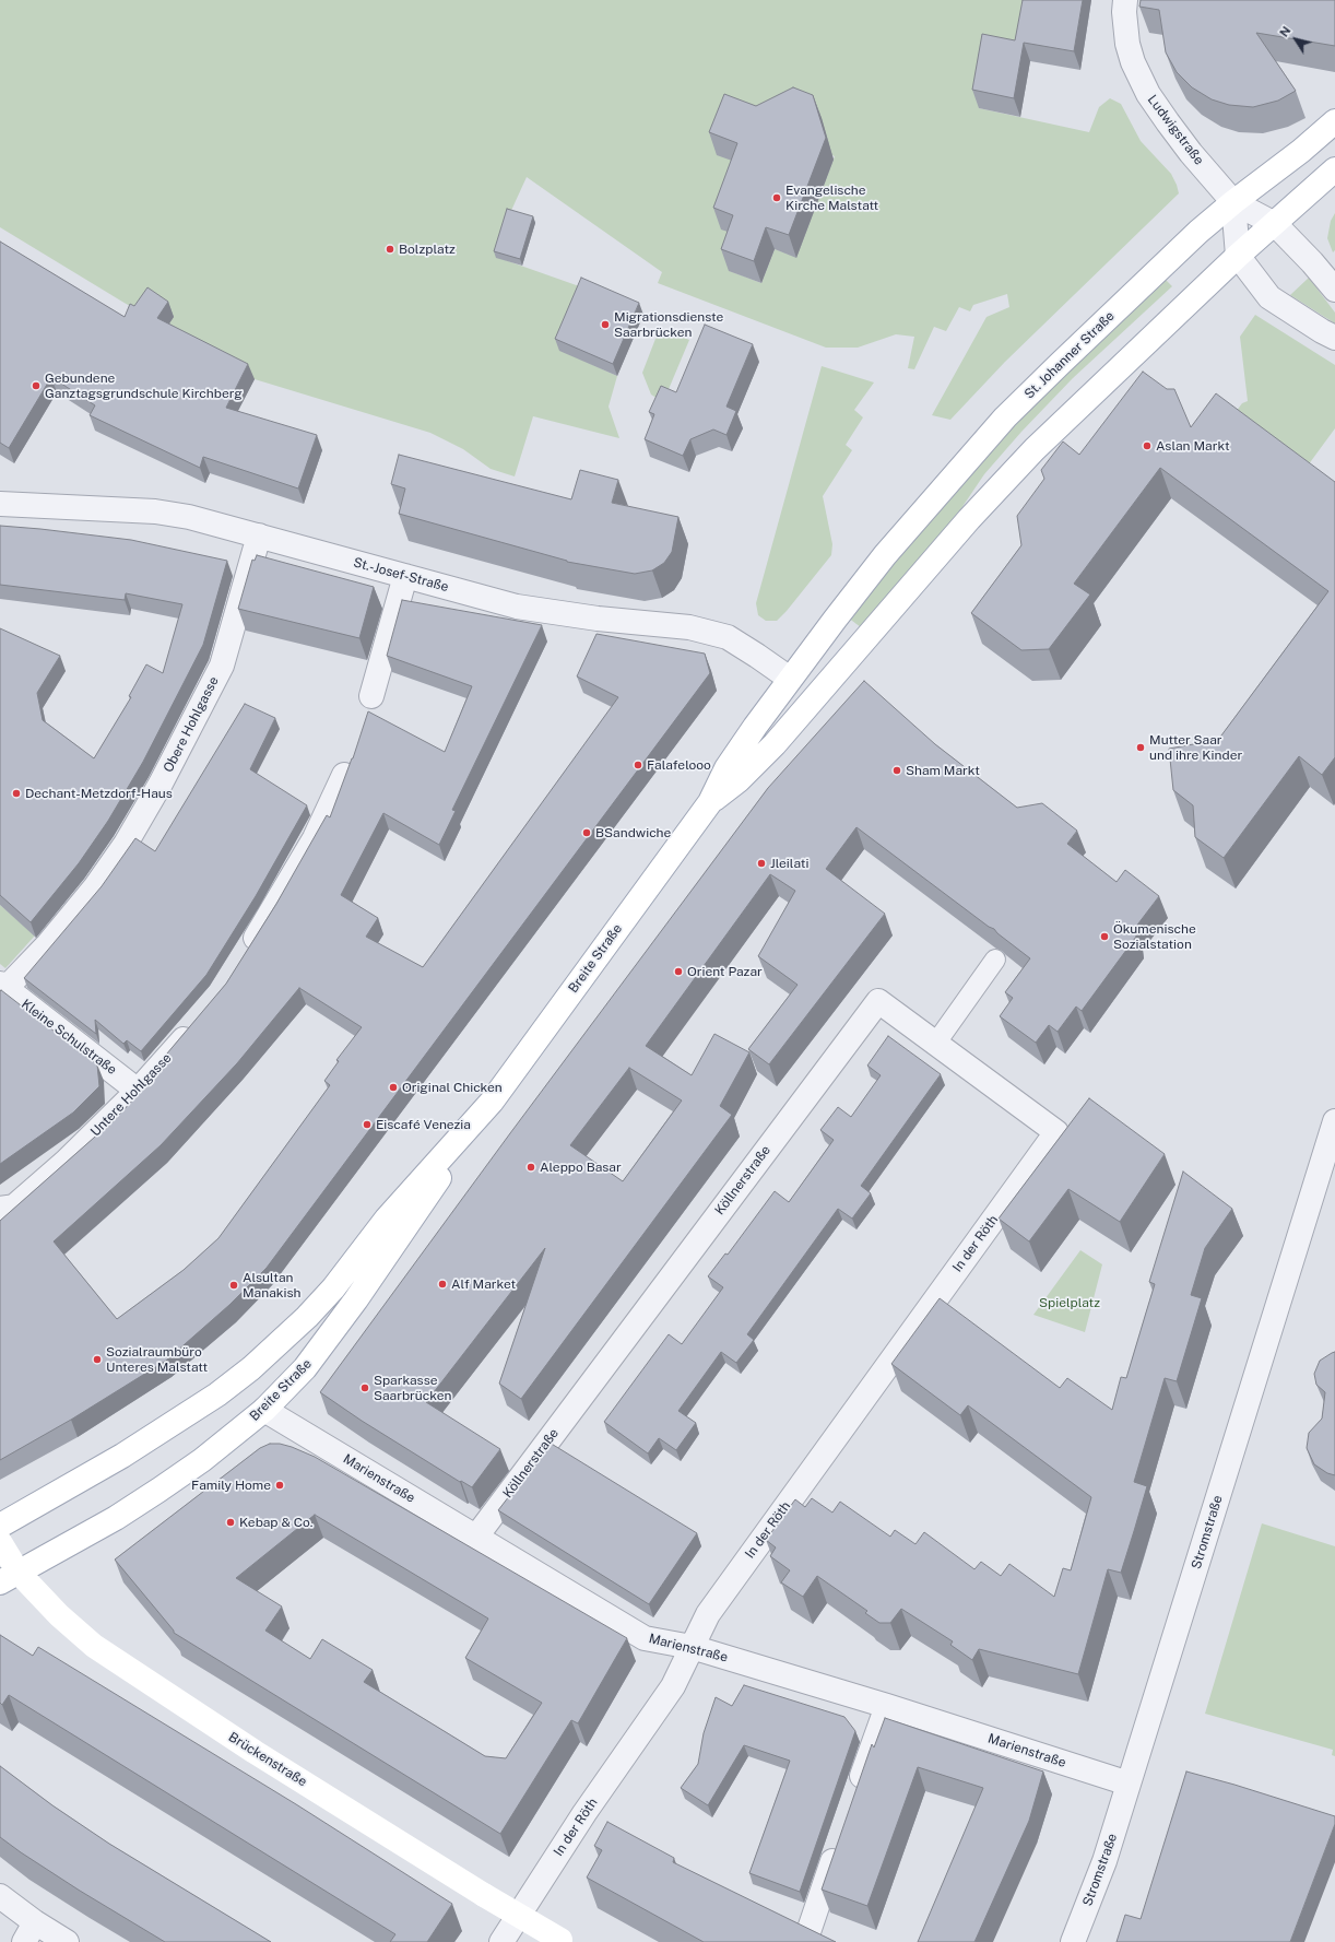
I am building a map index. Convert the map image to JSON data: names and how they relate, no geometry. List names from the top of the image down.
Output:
{
  "streets": {
    "main road": ["St. Johanner Straße", "Breite Straße", "Brückenstraße"],
    "street": [
      "Ludwigstraße",
      "St.-Josef-Straße",
      "Obere Hohlgasse",
      "Kleine Schulstraße",
      "Untere Hohlgasse",
      "Köllnerstraße",
      "In der Röth",
      "Marienstraße",
      "Stromstraße"
    ]
  },
  "crossings": [
    ["Ludwigstraße", "St. Johanner Straße"],
    ["St. Johanner Straße", "Breite Straße"],
    ["St.-Josef-Straße", "Obere Hohlgasse"],
    ["St.-Josef-Straße", "Breite Straße"],
    ["Obere Hohlgasse", "Kleine Schulstraße"],
    ["Breite Straße", "Marienstraße"],
    ["Breite Straße", "Brückenstraße"],
    ["Kleine Schulstraße", "Untere Hohlgasse"],
    ["Köllnerstraße", "In der Röth"],
    ["Köllnerstraße", "Marienstraße"],
    ["In der Röth", "Marienstraße"],
    ["Marienstraße", "Stromstraße"]
  ],
  "parks": ["Spielplatz"],
  "places": [
    "Evangelische Kirche Malstatt",
    "Bolzplatz",
    "Migrationsdienste Saarbrücken",
    "Gebundene Ganztagsgrundschule Kirchberg",
    "Aslan Markt",
    "Mutter Saar und ihre Kinder",
    "Falafelooo",
    "Sham Markt",
    "Dechant-Metzdorf-Haus",
    "BSandwiche",
    "Jleilati",
    "Ökumenische Sozialstation",
    "Orient Pazar",
    "Original Chicken",
    "Eiscafé Venezia",
    "Aleppo Basar",
    "Alf Market",
    "Alsultan Manakish",
    "Sozialraumbüro Unteres Malstatt",
    "Sparkasse Saarbrücken",
    "Family Home",
    "Kebap & Co."
  ],
  "north": "top left"
}
